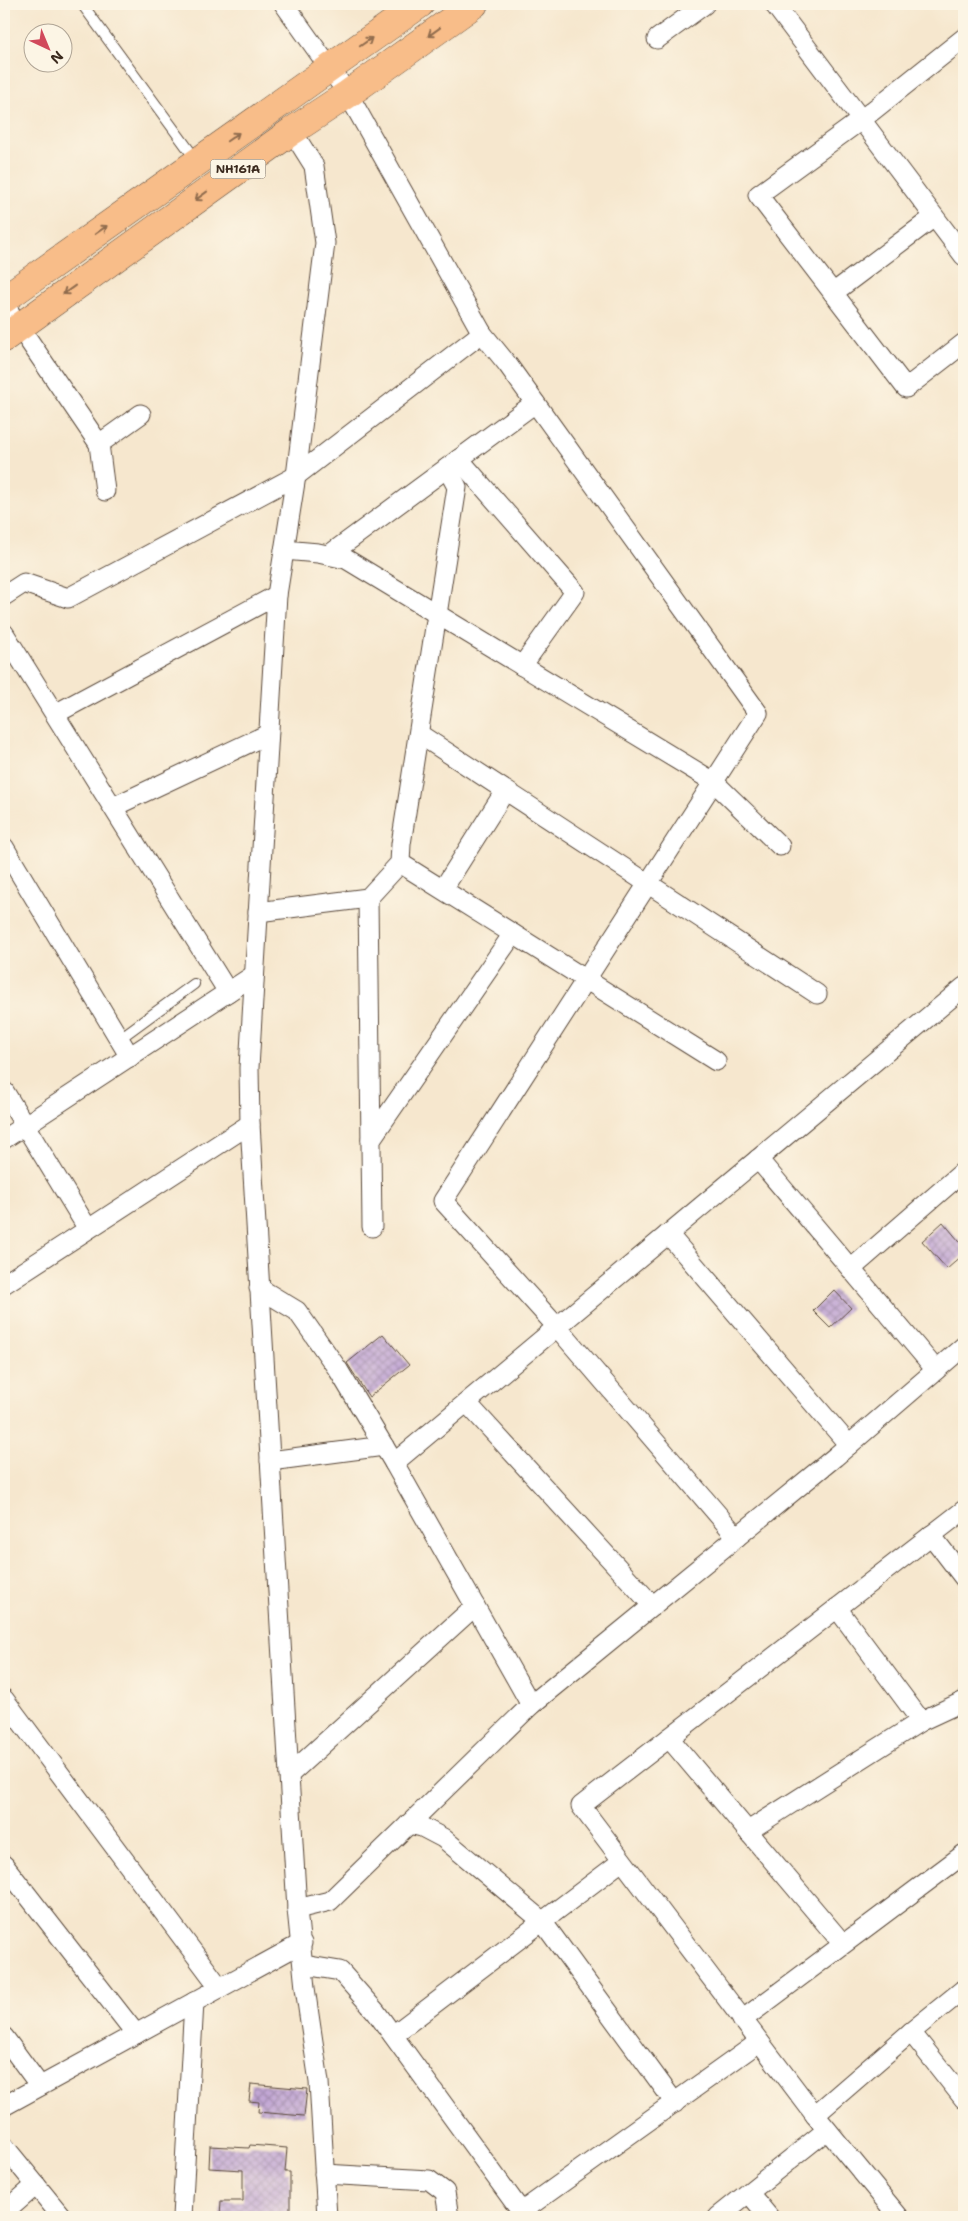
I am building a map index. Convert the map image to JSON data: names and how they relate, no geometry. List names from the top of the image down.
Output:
{
  "streets": {
    "highway": ["NH161A"]
  },
  "north": "bottom right"
}
